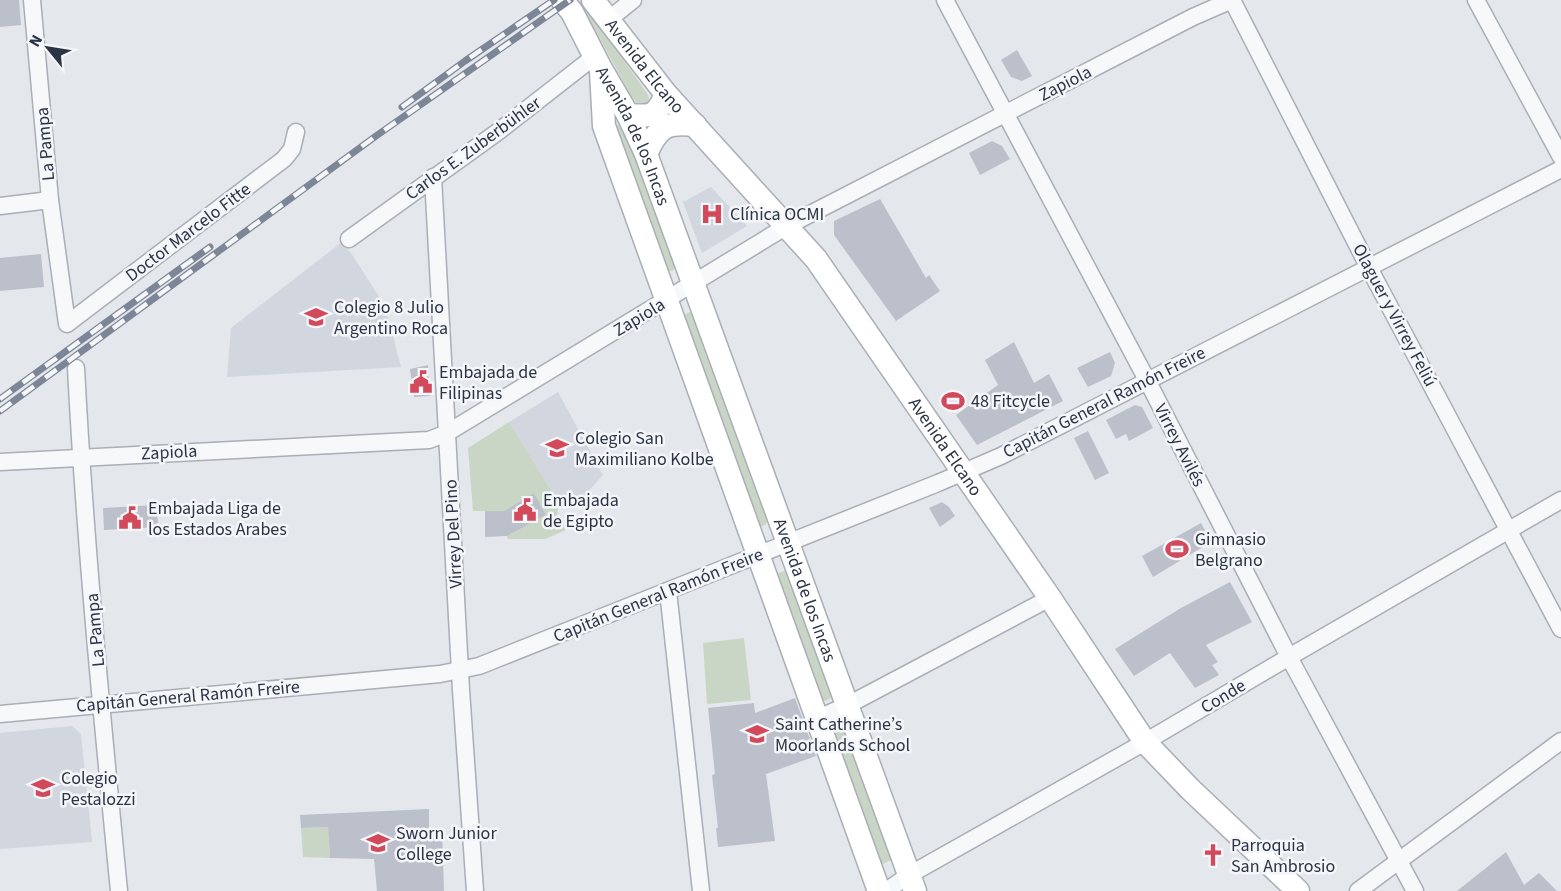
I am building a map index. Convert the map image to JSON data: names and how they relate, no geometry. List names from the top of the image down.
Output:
{
  "streets": {
    "main road": ["Avenida Elcano", "Avenida de los Incas"],
    "street": [
      "Zapiola",
      "La Pampa",
      "Carlos E. Zuberbühler",
      "Doctor Marcelo Fitte",
      "Olaguer y Virrey Feliú",
      "Capitán General Ramón Freire",
      "Virrey Avilés",
      "Virrey Del Pino",
      "Conde"
    ]
  },
  "crossings": [
    ["Avenida Elcano", "Zapiola"],
    ["Avenida Elcano", "Avenida de los Incas"],
    ["Avenida Elcano", "Carlos E. Zuberbühler"],
    ["Avenida Elcano", "Capitán General Ramón Freire"],
    ["Avenida Elcano", "Conde"],
    ["Zapiola", "La Pampa"],
    ["Zapiola", "Avenida de los Incas"],
    ["Zapiola", "Olaguer y Virrey Feliú"],
    ["Zapiola", "Virrey Avilés"],
    ["Zapiola", "Virrey Del Pino"],
    ["La Pampa", "Doctor Marcelo Fitte"],
    ["La Pampa", "Capitán General Ramón Freire"],
    ["Avenida de los Incas", "Carlos E. Zuberbühler"],
    ["Avenida de los Incas", "Capitán General Ramón Freire"],
    ["Avenida de los Incas", "Conde"],
    ["Carlos E. Zuberbühler", "Virrey Del Pino"],
    ["Olaguer y Virrey Feliú", "Capitán General Ramón Freire"],
    ["Olaguer y Virrey Feliú", "Conde"],
    ["Capitán General Ramón Freire", "Virrey Avilés"],
    ["Capitán General Ramón Freire", "Virrey Del Pino"],
    ["Virrey Avilés", "Conde"]
  ],
  "places": {
    "hospital": ["Clínica OCMI"],
    "school or university": [
      "Colegio 8 Julio Argentino Roca",
      "Colegio San Maximiliano Kolbe",
      "Saint Catherine’s Moorlands School",
      "Colegio Pestalozzi",
      "Sworn Junior College"
    ],
    "public building": ["Embajada de Filipinas", "Embajada de Egipto", "Embajada Liga de los Estados Arabes"],
    "sports": ["48 Fitcycle", "Gimnasio Belgrano"],
    "church": ["Parroquia San Ambrosio"]
  },
  "north": "top left"
}
